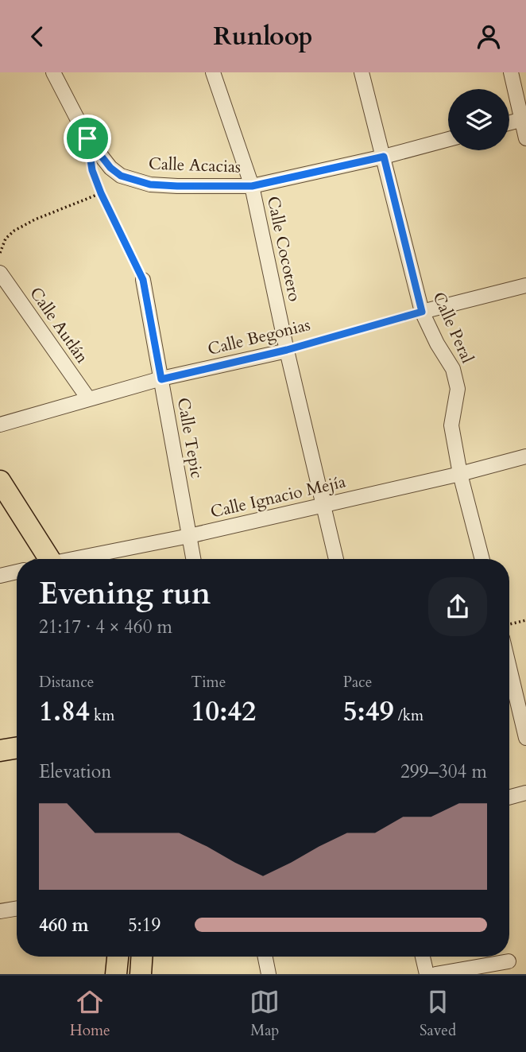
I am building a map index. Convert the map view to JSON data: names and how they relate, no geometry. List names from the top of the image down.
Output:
{
  "streets": {
    "street": [
      "Calle Acacias",
      "Calle Cocotero",
      "Calle Autlán",
      "Calle Peral",
      "Calle Begonias",
      "Calle Tepic",
      "Calle Ignacio Mejía"
    ]
  },
  "crossings": [
    ["Calle Acacias", "Calle Cocotero"],
    ["Calle Acacias", "Calle Peral"],
    ["Calle Cocotero", "Calle Begonias"],
    ["Calle Cocotero", "Calle Ignacio Mejía"],
    ["Calle Autlán", "Calle Begonias"],
    ["Calle Peral", "Calle Begonias"],
    ["Calle Peral", "Calle Ignacio Mejía"],
    ["Calle Begonias", "Calle Tepic"],
    ["Calle Tepic", "Calle Ignacio Mejía"]
  ],
  "page": {
    "header": "Runloop",
    "heading": ["Evening run", "21:17 · 4 × 460 m"],
    "stats": [
      ["Distance", "1.84 km"],
      ["Time", "10:42"],
      ["Pace", "5:49 /km"]
    ],
    "chart": ["Elevation", "299–304 m"],
    "list": [
      {
        "name": "460 m",
        "note": "5:19"
      }
    ],
    "tabs": ["Home", "Map", "Saved"]
  }
}
